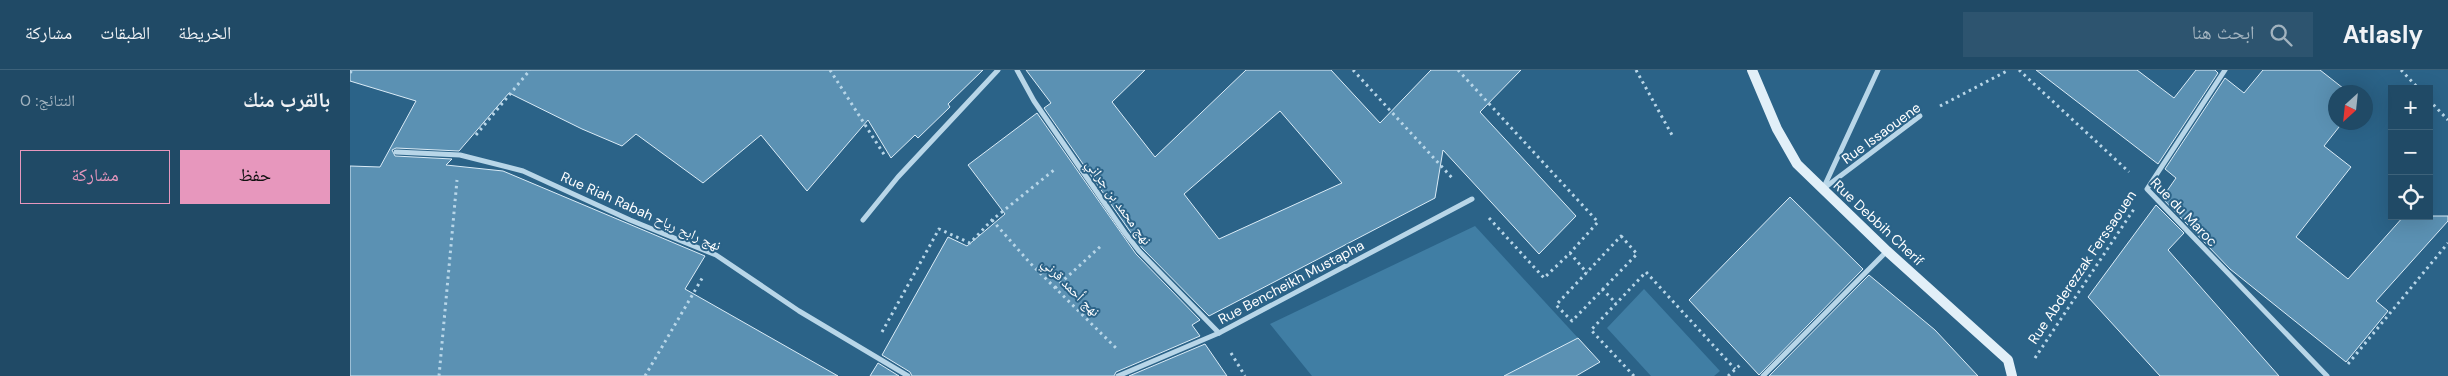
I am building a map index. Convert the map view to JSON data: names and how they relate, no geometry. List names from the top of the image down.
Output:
{
  "streets": {
    "street": [
      "Rue Issaouene",
      "نهج محمد بن جراني",
      "Rue Riah Rabah نهج رابح رياح",
      "Rue du Maroc",
      "Rue Debbih Cherif",
      "Rue Abderezzak Ferssaouen",
      "Rue Bencheikh Mustapha"
    ],
    "path": ["نهج أحمد قرني"]
  },
  "crossings": [
    ["Rue Issaouene", "Rue Debbih Cherif"],
    ["نهج محمد بن جراني", "Rue Bencheikh Mustapha"],
    ["Rue du Maroc", "Rue Abderezzak Ferssaouen"],
    ["Rue Bencheikh Mustapha", "نهج أحمد قرني"]
  ],
  "north": "bottom left",
  "page": {
    "header": "Atlasly",
    "search": "ابحث هنا",
    "nav": ["الخريطة", "الطبقات", "مشاركة"],
    "heading": ["بالقرب منك", "النتائج: 0"],
    "map_buttons": ["+", "−"],
    "buttons": ["حفظ", "مشاركة"]
  }
}
